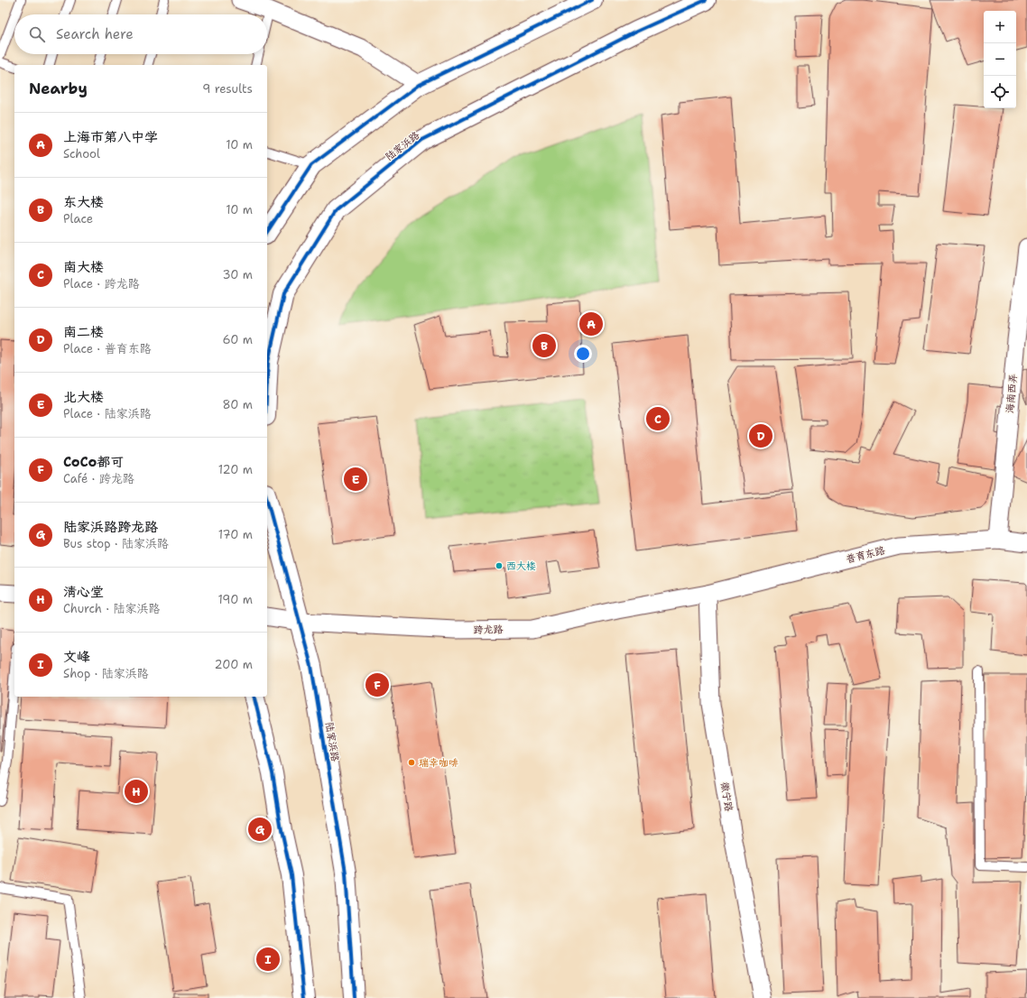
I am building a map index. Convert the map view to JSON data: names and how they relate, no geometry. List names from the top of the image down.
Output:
{
  "streets": {
    "main road": ["陆家浜路"],
    "street": [
      "海南西弄",
      "普育东路",
      "跨龙路",
      "徽宁路"
    ]
  },
  "crossings": [
    ["陆家浜路", "跨龙路"],
    ["海南西弄", "普育东路"],
    ["普育东路", "跨龙路"],
    ["普育东路", "徽宁路"],
    ["跨龙路", "徽宁路"]
  ],
  "places": ["西大楼", "瑞幸咖啡"],
  "page": {
    "map_buttons": ["+", "−"],
    "search": "Search here",
    "heading": ["Nearby", "9 results"],
    "list": [
      {
        "mark": "A",
        "name": "上海市第八中学",
        "note": "School",
        "value": "10 m"
      },
      {
        "mark": "B",
        "name": "东大楼",
        "note": "Place",
        "value": "10 m"
      },
      {
        "mark": "C",
        "name": "南大楼",
        "note": "Place · 跨龙路",
        "value": "30 m"
      },
      {
        "mark": "D",
        "name": "南二楼",
        "note": "Place · 普育东路",
        "value": "60 m"
      },
      {
        "mark": "E",
        "name": "北大楼",
        "note": "Place · 陆家浜路",
        "value": "80 m"
      },
      {
        "mark": "F",
        "name": "CoCo都可",
        "note": "Café · 跨龙路",
        "value": "120 m"
      },
      {
        "mark": "G",
        "name": "陆家浜路跨龙路",
        "note": "Bus stop · 陆家浜路",
        "value": "170 m"
      },
      {
        "mark": "H",
        "name": "清心堂",
        "note": "Church · 陆家浜路",
        "value": "190 m"
      },
      {
        "mark": "I",
        "name": "文峰",
        "note": "Shop · 陆家浜路",
        "value": "200 m"
      }
    ],
    "pins": [
      "A",
      "B",
      "C",
      "D",
      "E",
      "F",
      "H",
      "G",
      "I"
    ]
  }
}
